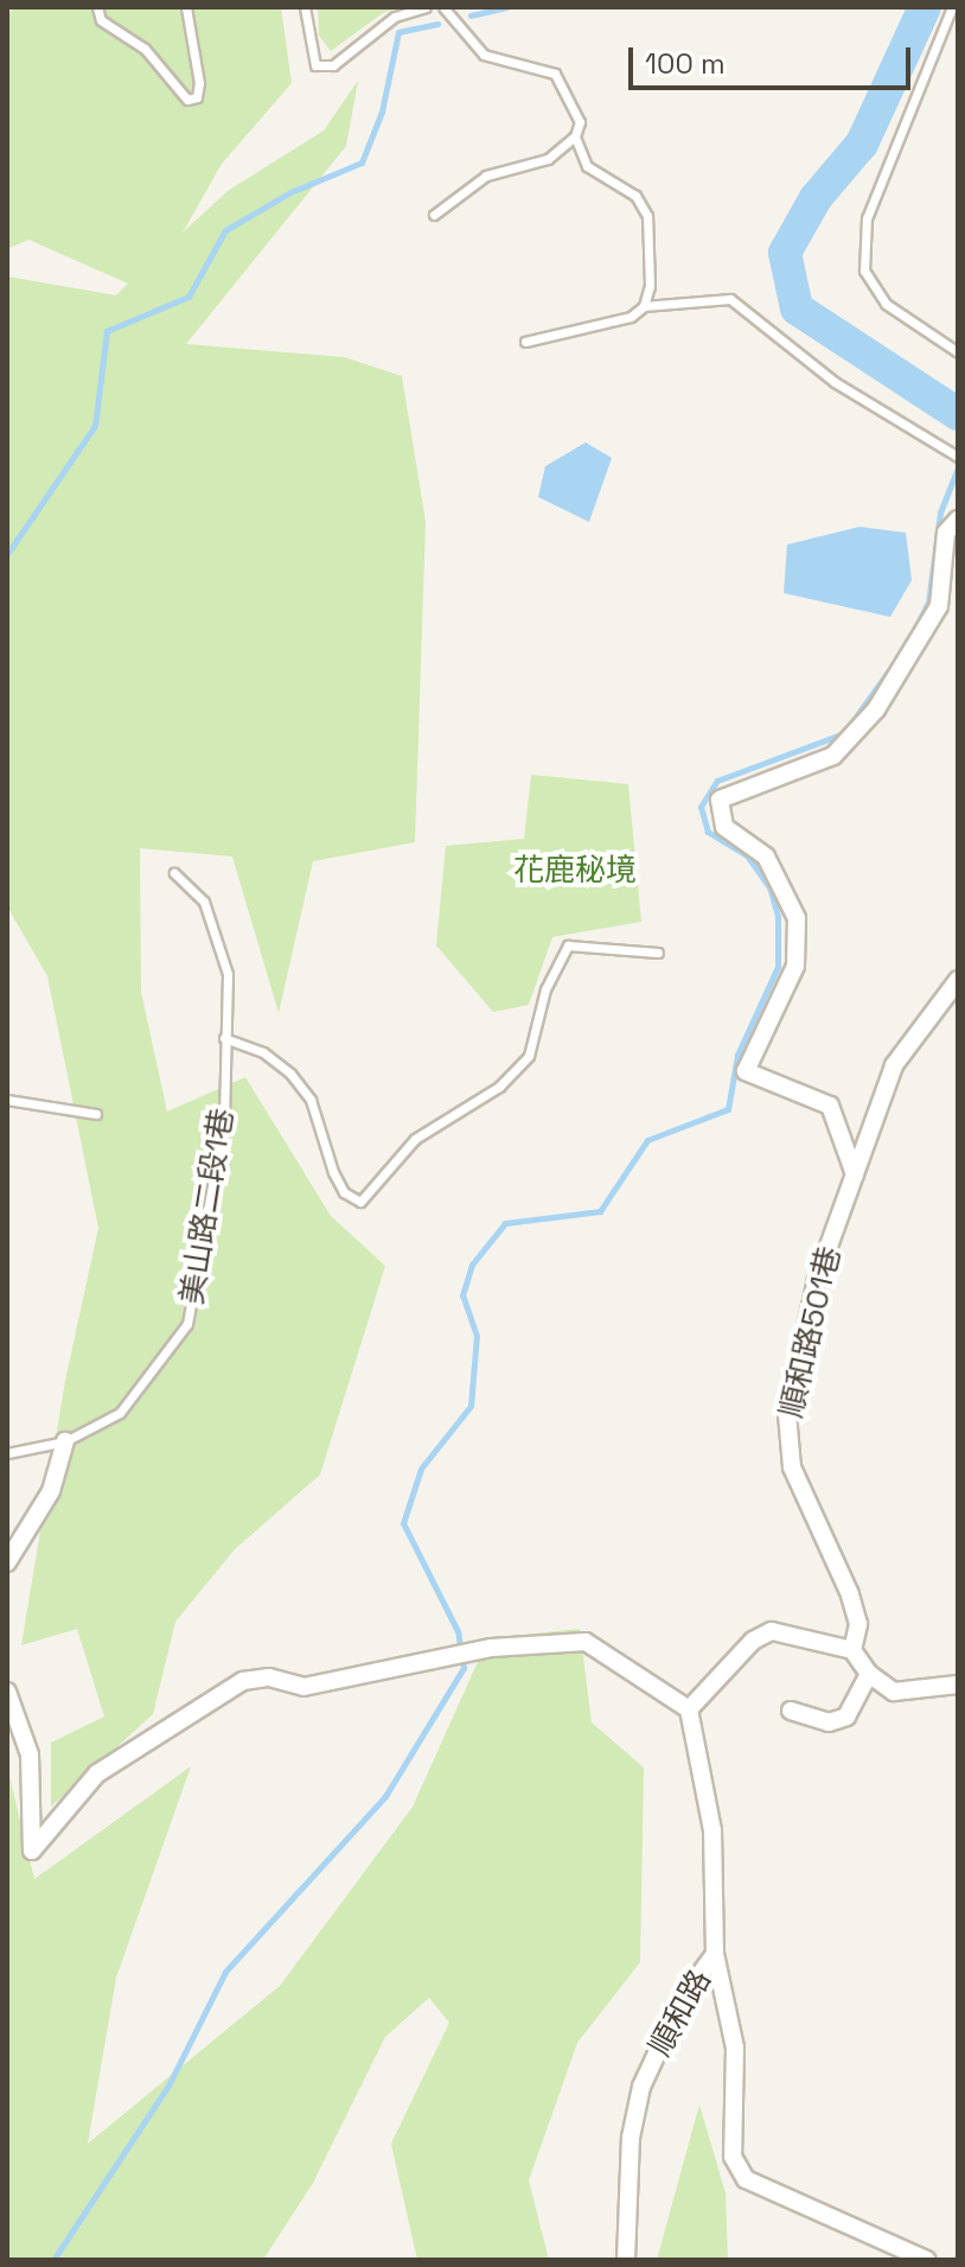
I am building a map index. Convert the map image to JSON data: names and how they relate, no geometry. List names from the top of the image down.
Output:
{
  "streets": {
    "street": ["順和路501巷", "順和路"],
    "lane": ["美山路二段1巷"]
  },
  "parks": ["花鹿秘境"],
  "scale_bar": "100 m"
}
